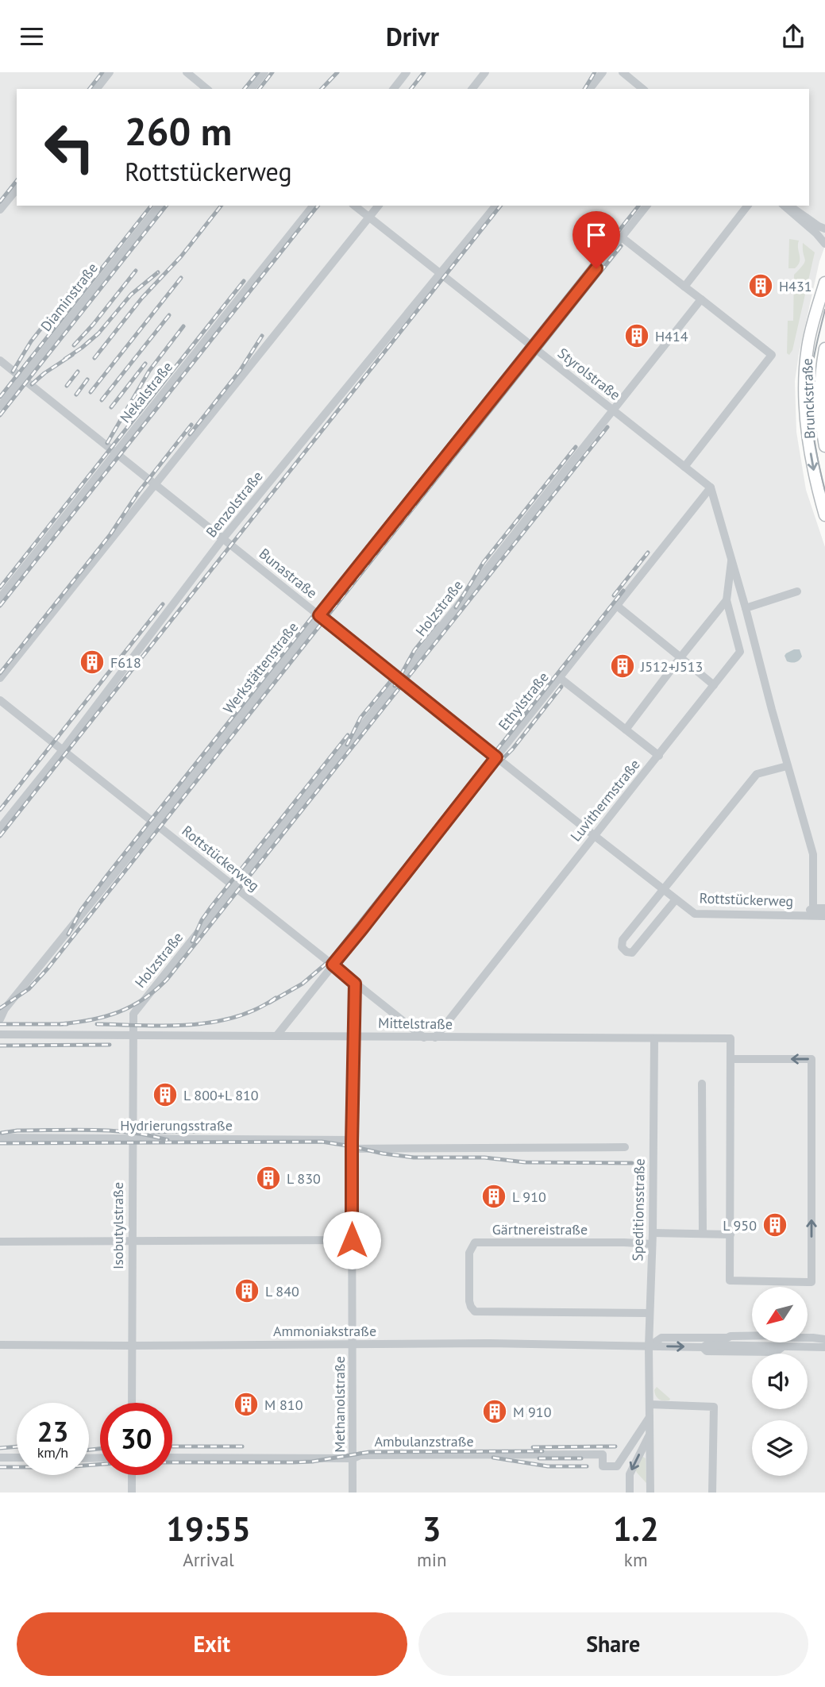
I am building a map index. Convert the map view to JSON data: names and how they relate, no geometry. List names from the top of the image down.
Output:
{
  "streets": {
    "main road": ["Brunckstraße"],
    "street": [
      "Diaminstraße",
      "Styrolstraße",
      "Nekalstraße",
      "Benzolstraße",
      "Bunastraße",
      "Holzstraße",
      "Werkstättenstraße",
      "Ethylstraße",
      "Luvithermstraße",
      "Rottstückerweg",
      "Mittelstraße",
      "Hydrierungsstraße",
      "Speditionsstraße",
      "Isobutylstraße",
      "Gärtnereistraße",
      "Ammoniakstraße",
      "Methanolstraße",
      "Ambulanzstraße"
    ]
  },
  "crossings": [
    ["Diaminstraße", "Bunastraße"],
    ["Styrolstraße", "Benzolstraße"],
    ["Styrolstraße", "Holzstraße"],
    ["Styrolstraße", "Werkstättenstraße"],
    ["Styrolstraße", "Ethylstraße"],
    ["Nekalstraße", "Bunastraße"],
    ["Benzolstraße", "Bunastraße"],
    ["Benzolstraße", "Rottstückerweg"],
    ["Bunastraße", "Holzstraße"],
    ["Bunastraße", "Werkstättenstraße"],
    ["Bunastraße", "Ethylstraße"],
    ["Bunastraße", "Luvithermstraße"],
    ["Bunastraße", "Rottstückerweg"],
    ["Holzstraße", "Rottstückerweg"],
    ["Holzstraße", "Mittelstraße"],
    ["Holzstraße", "Isobutylstraße"],
    ["Werkstättenstraße", "Rottstückerweg"],
    ["Ethylstraße", "Rottstückerweg"],
    ["Ethylstraße", "Mittelstraße"],
    ["Luvithermstraße", "Mittelstraße"],
    ["Rottstückerweg", "Mittelstraße"],
    ["Rottstückerweg", "Methanolstraße"],
    ["Mittelstraße", "Speditionsstraße"],
    ["Mittelstraße", "Isobutylstraße"],
    ["Mittelstraße", "Methanolstraße"],
    ["Hydrierungsstraße", "Isobutylstraße"],
    ["Hydrierungsstraße", "Methanolstraße"],
    ["Speditionsstraße", "Gärtnereistraße"],
    ["Speditionsstraße", "Ammoniakstraße"],
    ["Speditionsstraße", "Ambulanzstraße"],
    ["Isobutylstraße", "Ammoniakstraße"],
    ["Ammoniakstraße", "Methanolstraße"],
    ["Methanolstraße", "Ambulanzstraße"]
  ],
  "places": {
    "building": [
      "H431",
      "H414",
      "F618",
      "J512+J513",
      "L 800+L 810",
      "L 830",
      "L 910",
      "L 950",
      "L 840",
      "M 810",
      "M 910"
    ]
  },
  "north": "bottom left",
  "page": {
    "header": "Drivr",
    "turn": ["260 m", "Rottstückerweg"],
    "speed": "23 km/h",
    "limit": "30",
    "eta": [
      "19:55",
      "Arrival",
      "3",
      "min",
      "1.2",
      "km"
    ],
    "buttons": ["Exit", "Share"]
  }
}
